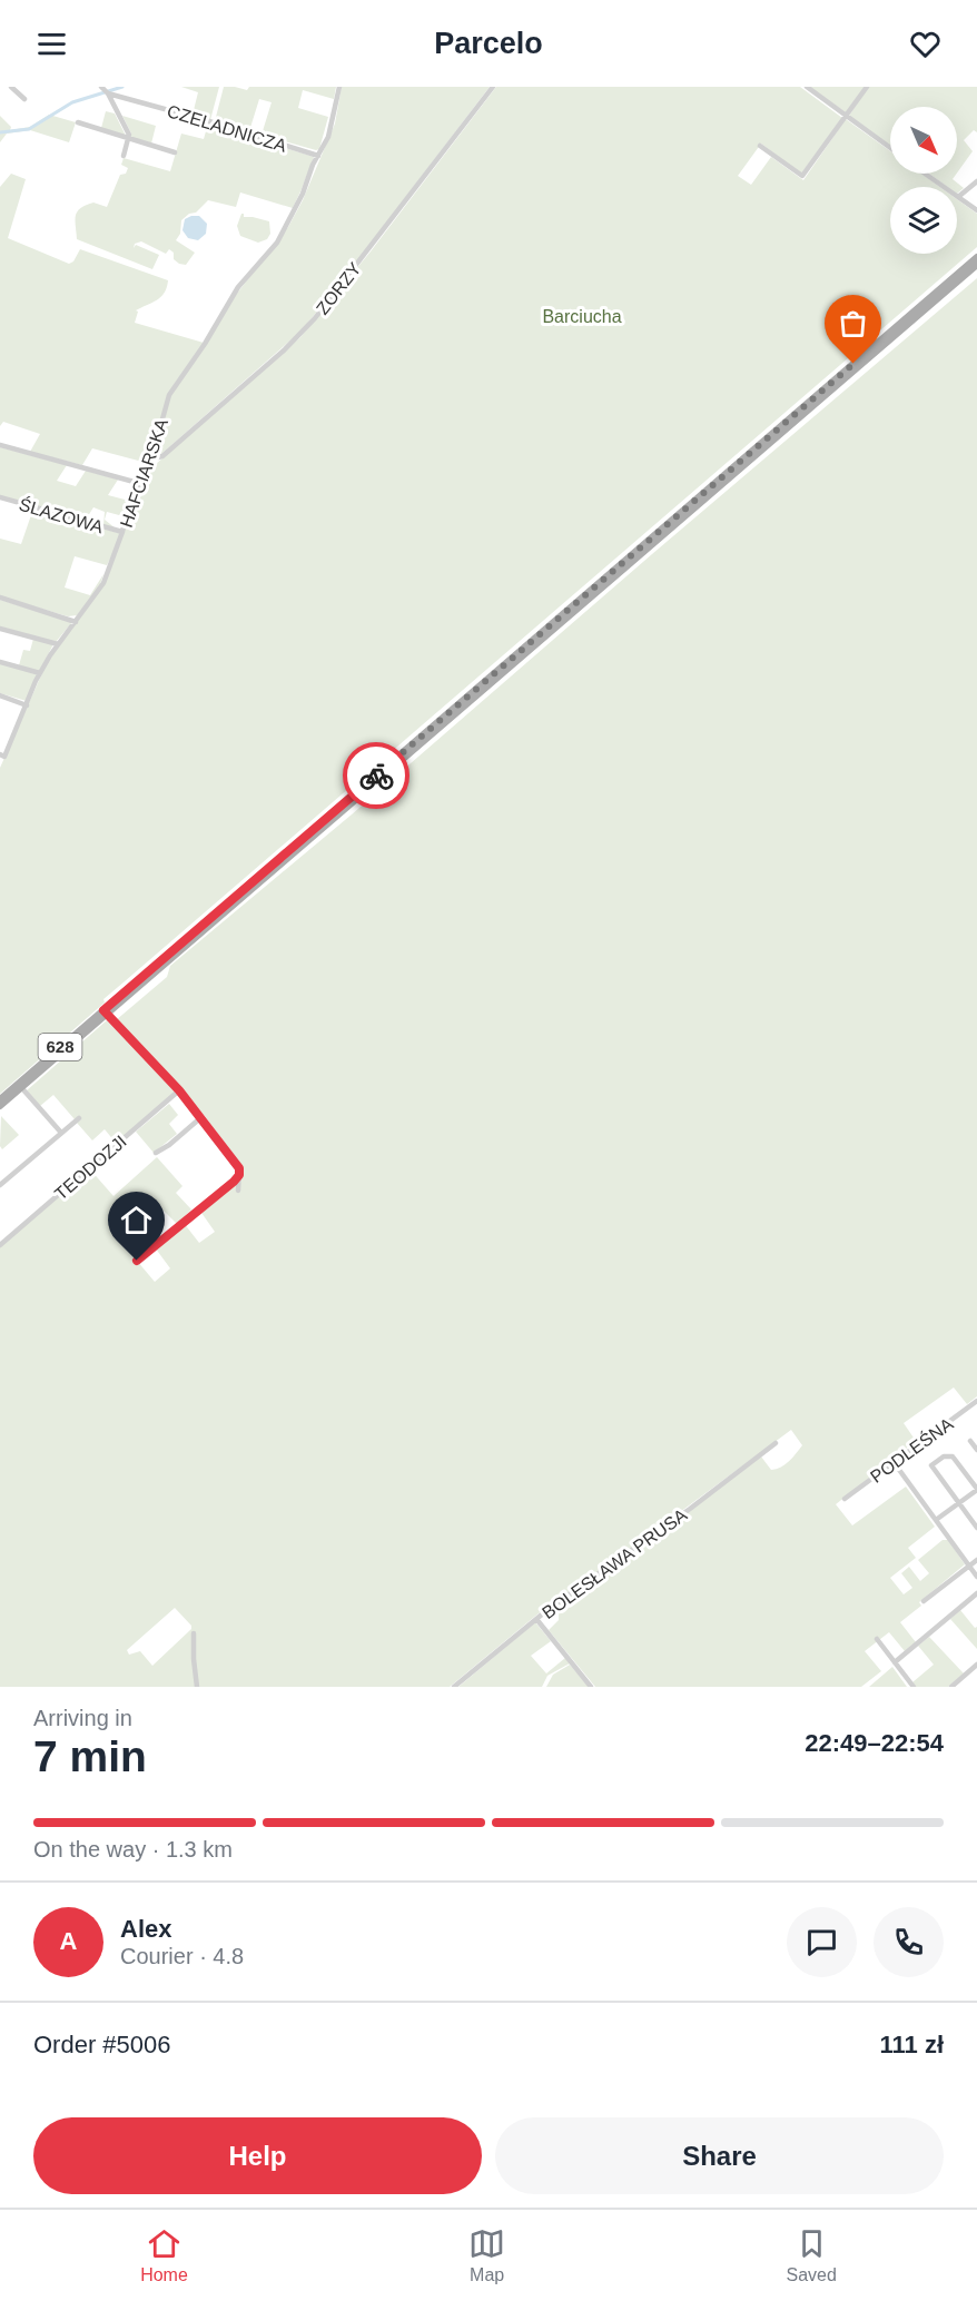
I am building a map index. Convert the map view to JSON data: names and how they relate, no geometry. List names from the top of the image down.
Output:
{
  "streets": {
    "main road": ["628"],
    "street": [
      "CZELADNICZA",
      "ZORZY",
      "HAFCIARSKA",
      "ŚLAZOWA",
      "TEODOZJI",
      "PODLEŚNA",
      "BOLESŁAWA PRUSA"
    ]
  },
  "crossings": [
    ["CZELADNICZA", "HAFCIARSKA"],
    ["ZORZY", "HAFCIARSKA"],
    ["HAFCIARSKA", "ŚLAZOWA"]
  ],
  "parks": ["Barciucha"],
  "north": "bottom right",
  "page": {
    "header": "Parcelo",
    "heading": ["7 min", "Arriving in", "22:49–22:54"],
    "panel": [
      "Alex",
      "Courier · 4.8",
      "Order #5006",
      "111 zł"
    ],
    "bar": "On the way · 1.3 km",
    "round": "A",
    "buttons": ["Help", "Share"],
    "tabs": ["Home", "Map", "Saved"]
  }
}
